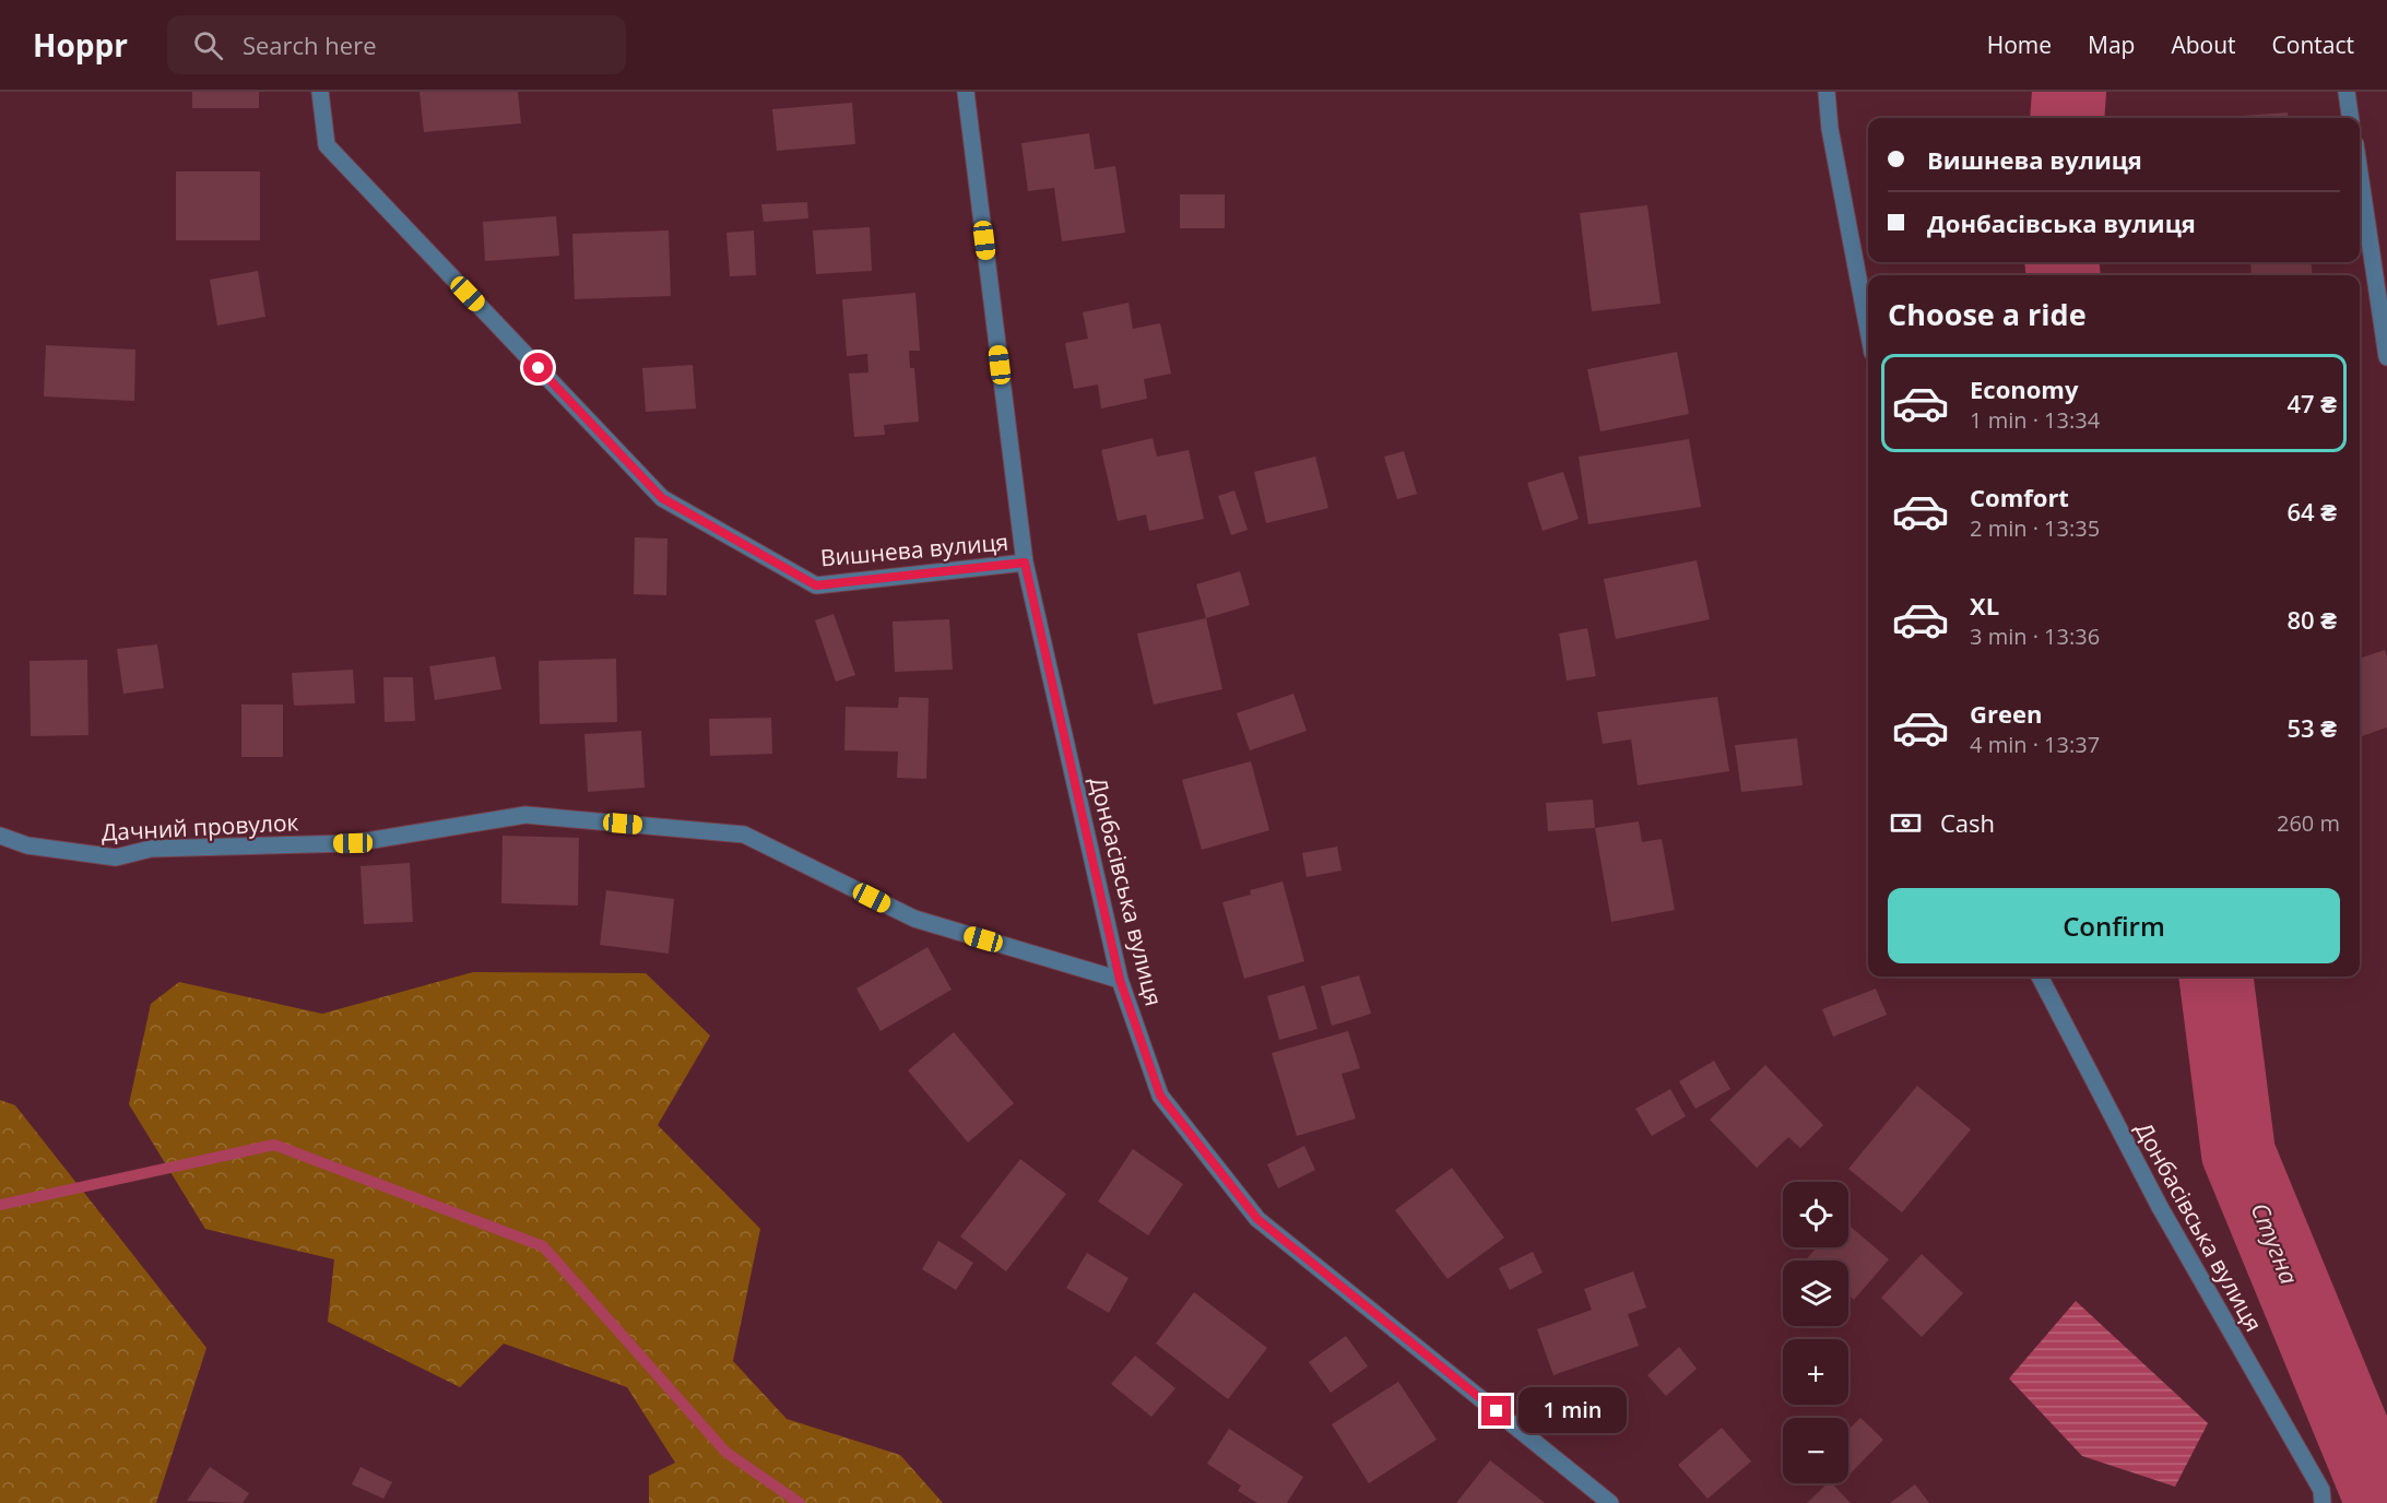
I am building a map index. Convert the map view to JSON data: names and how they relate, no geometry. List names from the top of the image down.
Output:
{
  "streets": {
    "street": ["Вишнева вулиця", "Дачний провулок", "Донбасівська вулиця"]
  },
  "crossings": [
    ["Вишнева вулиця", "Донбасівська вулиця"],
    ["Дачний провулок", "Донбасівська вулиця"]
  ],
  "water": ["Стугна"],
  "page": {
    "header": "Hoppr",
    "search": "Search here",
    "nav": [
      "Home",
      "Map",
      "About",
      "Contact"
    ],
    "banner": ["Вишнева вулиця", "Донбасівська вулиця"],
    "heading": "Choose a ride",
    "list": [
      {
        "name": "Economy",
        "note": "1 min · 13:34",
        "value": "47 ₴"
      },
      {
        "name": "Comfort",
        "note": "2 min · 13:35",
        "value": "64 ₴"
      },
      {
        "name": "XL",
        "note": "3 min · 13:36",
        "value": "80 ₴"
      },
      {
        "name": "Green",
        "note": "4 min · 13:37",
        "value": "53 ₴"
      }
    ],
    "pay": ["Cash", "260 m"],
    "buttons": "Confirm",
    "map_buttons": ["+", "−"],
    "bubble": "1 min"
  }
}
